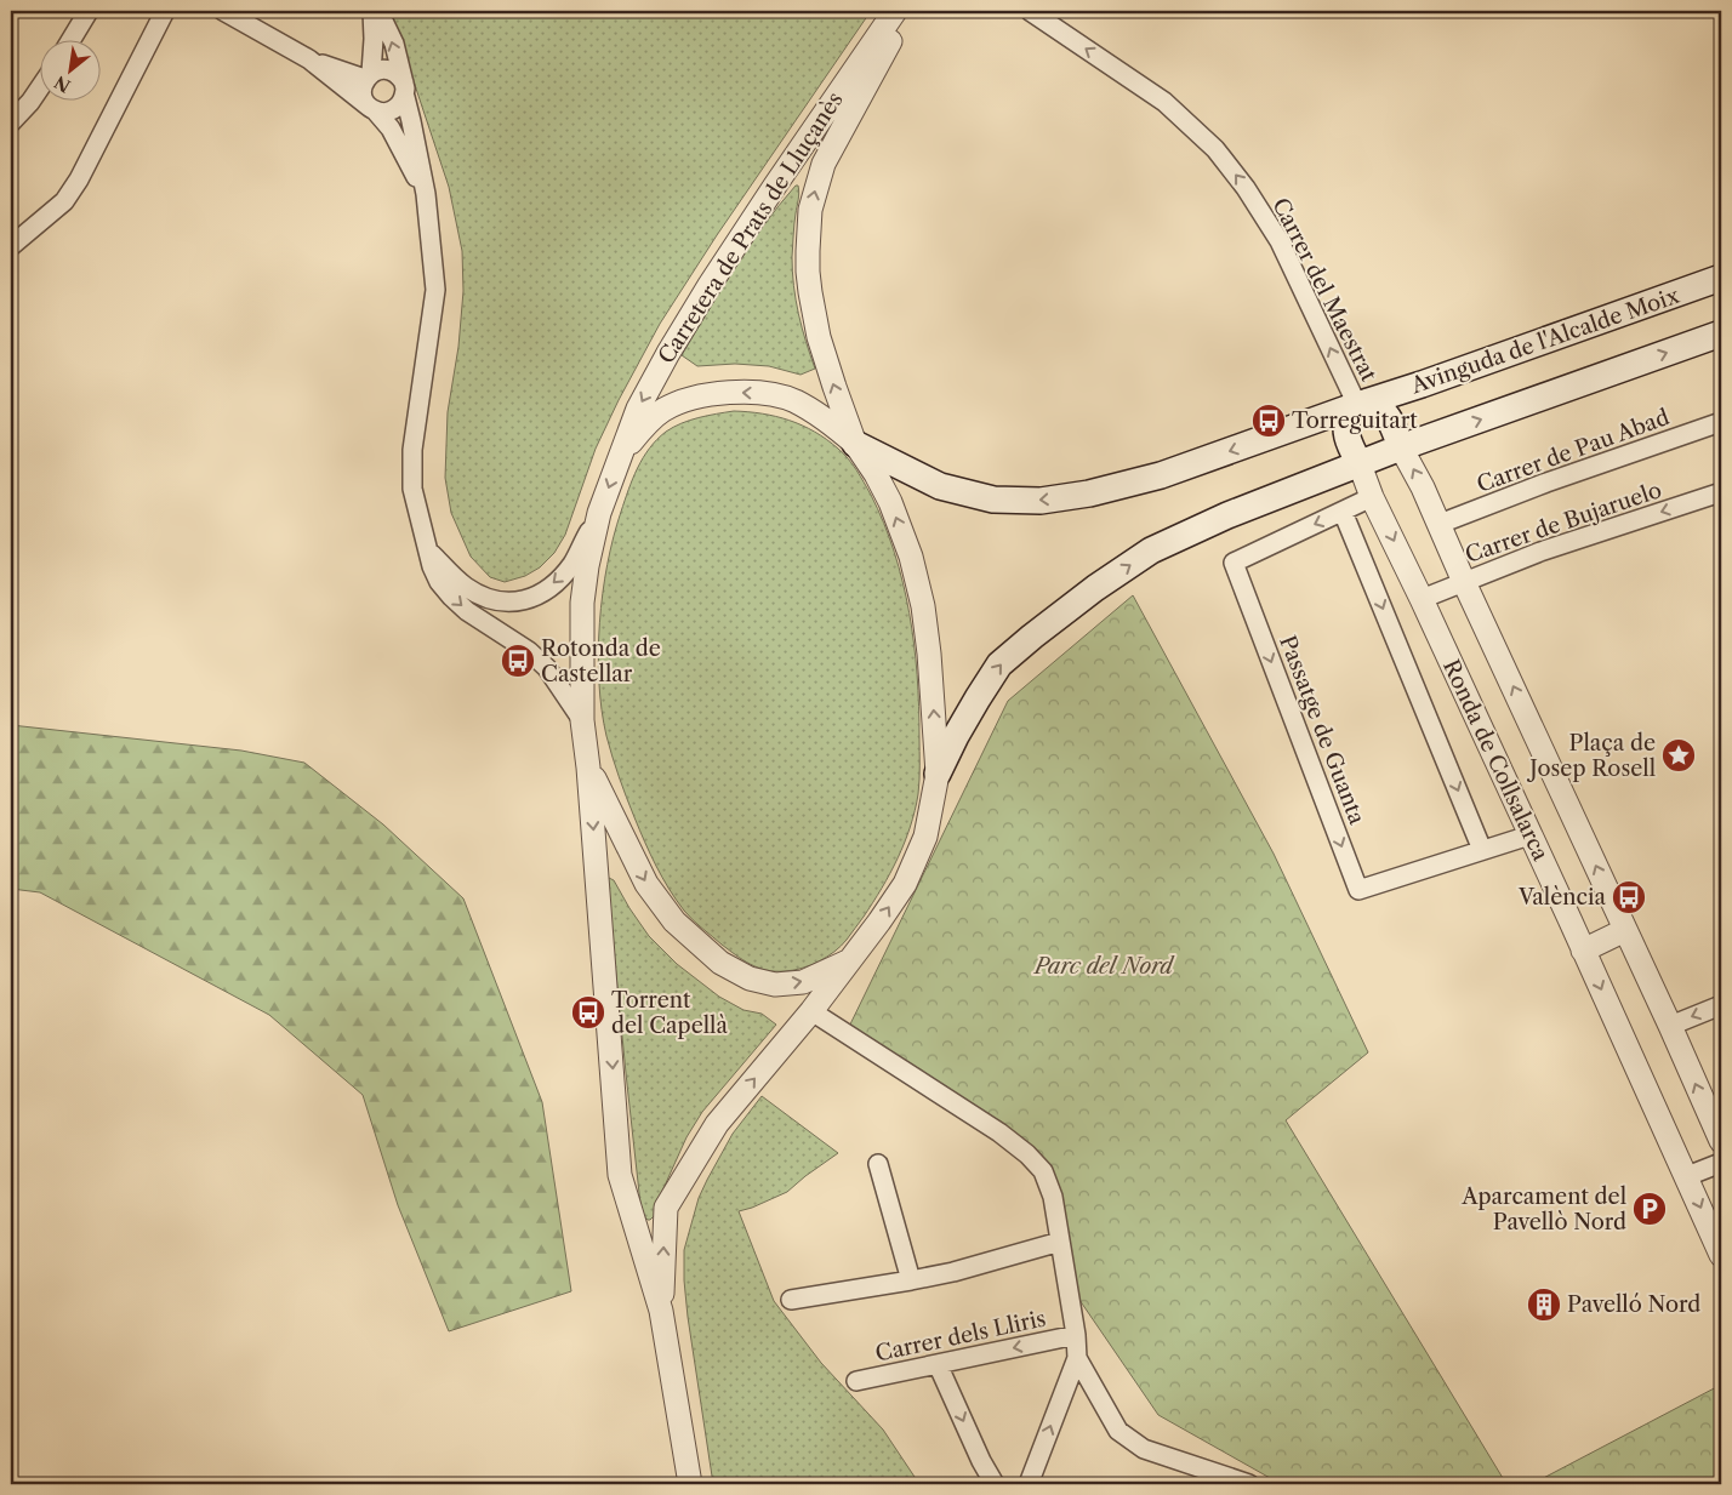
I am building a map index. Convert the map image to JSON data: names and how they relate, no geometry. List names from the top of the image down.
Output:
{
  "streets": {
    "main road": ["Avinguda de l'Alcalde Moix"],
    "street": [
      "Carretera de Prats de Lluçanès",
      "Carrer del Maestrat",
      "Carrer de Pau Abad",
      "Carrer de Bujaruelo",
      "Passatge de Guanta",
      "Ronda de Collsalarca",
      "Carrer dels Lliris"
    ]
  },
  "crossings": [
    ["Carretera de Prats de Lluçanès", "Avinguda de l'Alcalde Moix"],
    ["Carrer del Maestrat", "Avinguda de l'Alcalde Moix"],
    ["Carrer de Bujaruelo", "Ronda de Collsalarca"],
    ["Passatge de Guanta", "Ronda de Collsalarca"]
  ],
  "one_way": ["Carrer del Maestrat", "Avinguda de l'Alcalde Moix", "Carrer de Bujaruelo"],
  "parks": ["Parc del Nord"],
  "places": {
    "bus stop": [
      "Torreguitart",
      "Rotonda de Castellar",
      "València",
      "Torrent del Capellà"
    ],
    "place": ["Plaça de Josep Rosell"],
    "parking": ["Aparcament del Pavellò Nord"],
    "building": ["Pavelló Nord"]
  },
  "north": "bottom left"
}
